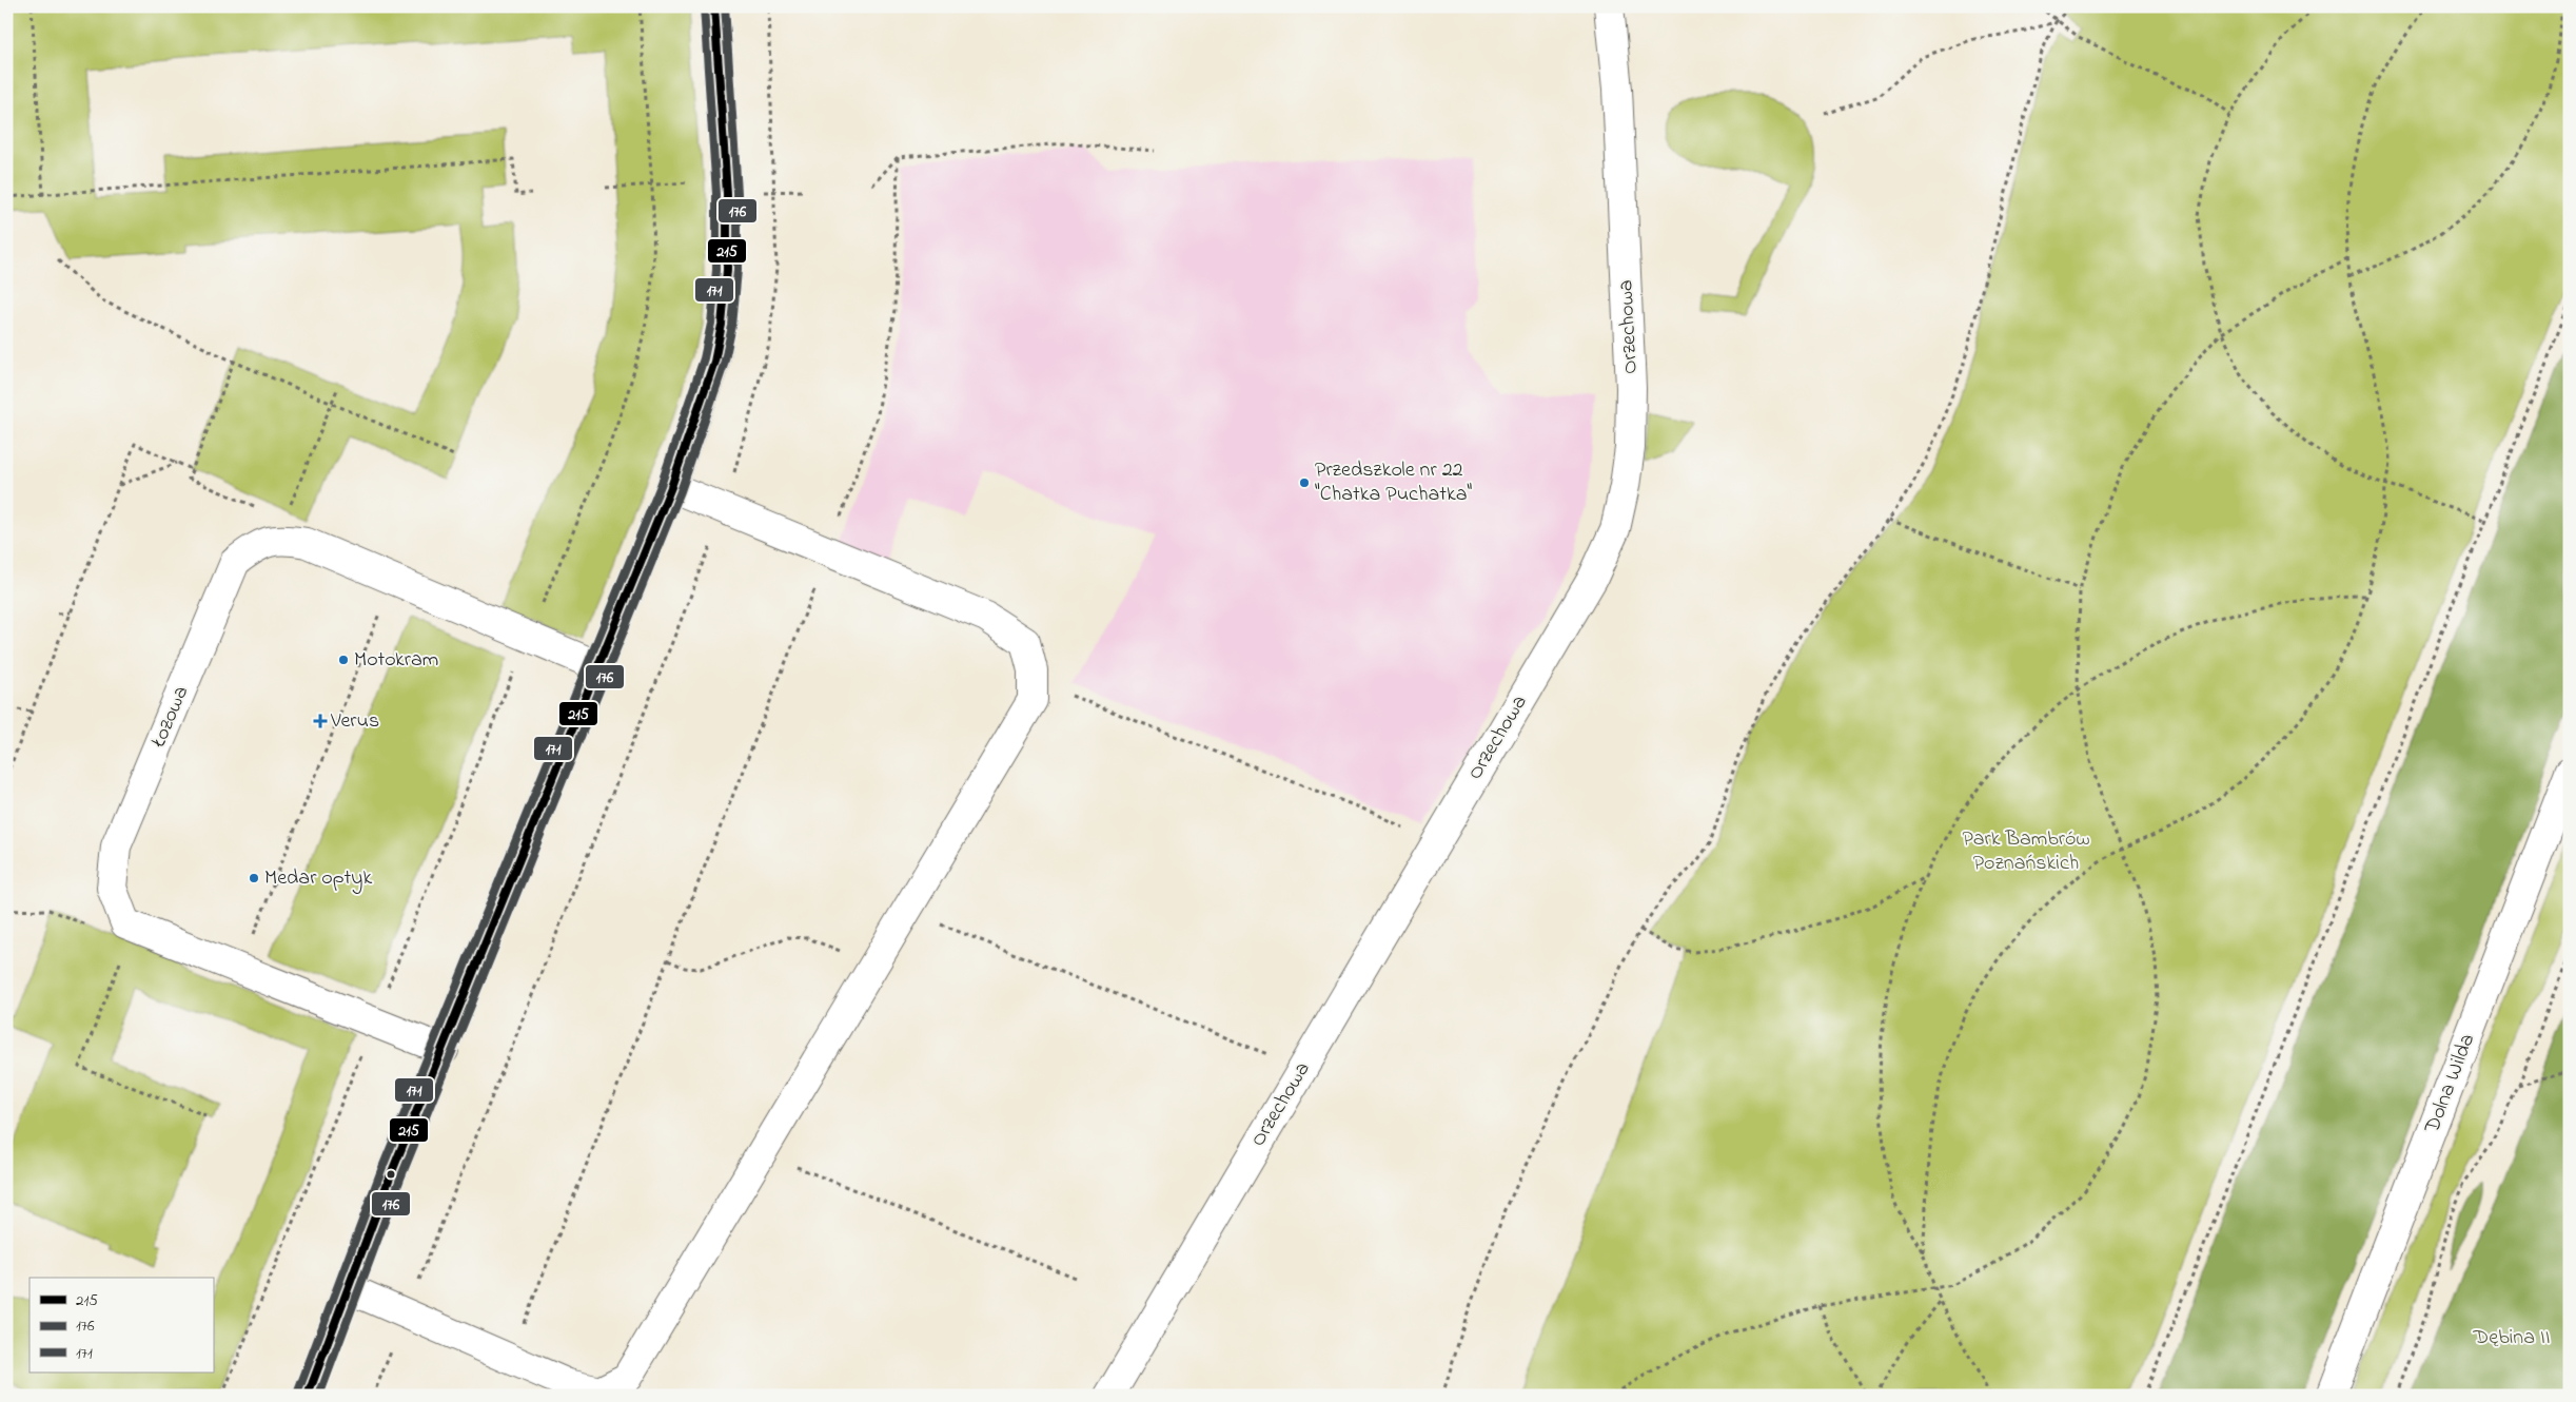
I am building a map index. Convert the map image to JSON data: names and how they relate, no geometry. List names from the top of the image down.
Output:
{
  "streets": {
    "street": ["Orzechowa", "Łozowa", "Dolna Wilda"]
  },
  "parks": ["Park Bambrów Poznańskich", "Dębina II"],
  "places": {
    "other": ["Przedszkole nr 22 \"Chatka Puchatka\"", "Motokram", "Medar optyk"],
    "health": ["Verus"]
  },
  "lines": ["transit line 215", "transit line 176", "transit line 171"],
  "legend": ["215", "176", "171"]
}
